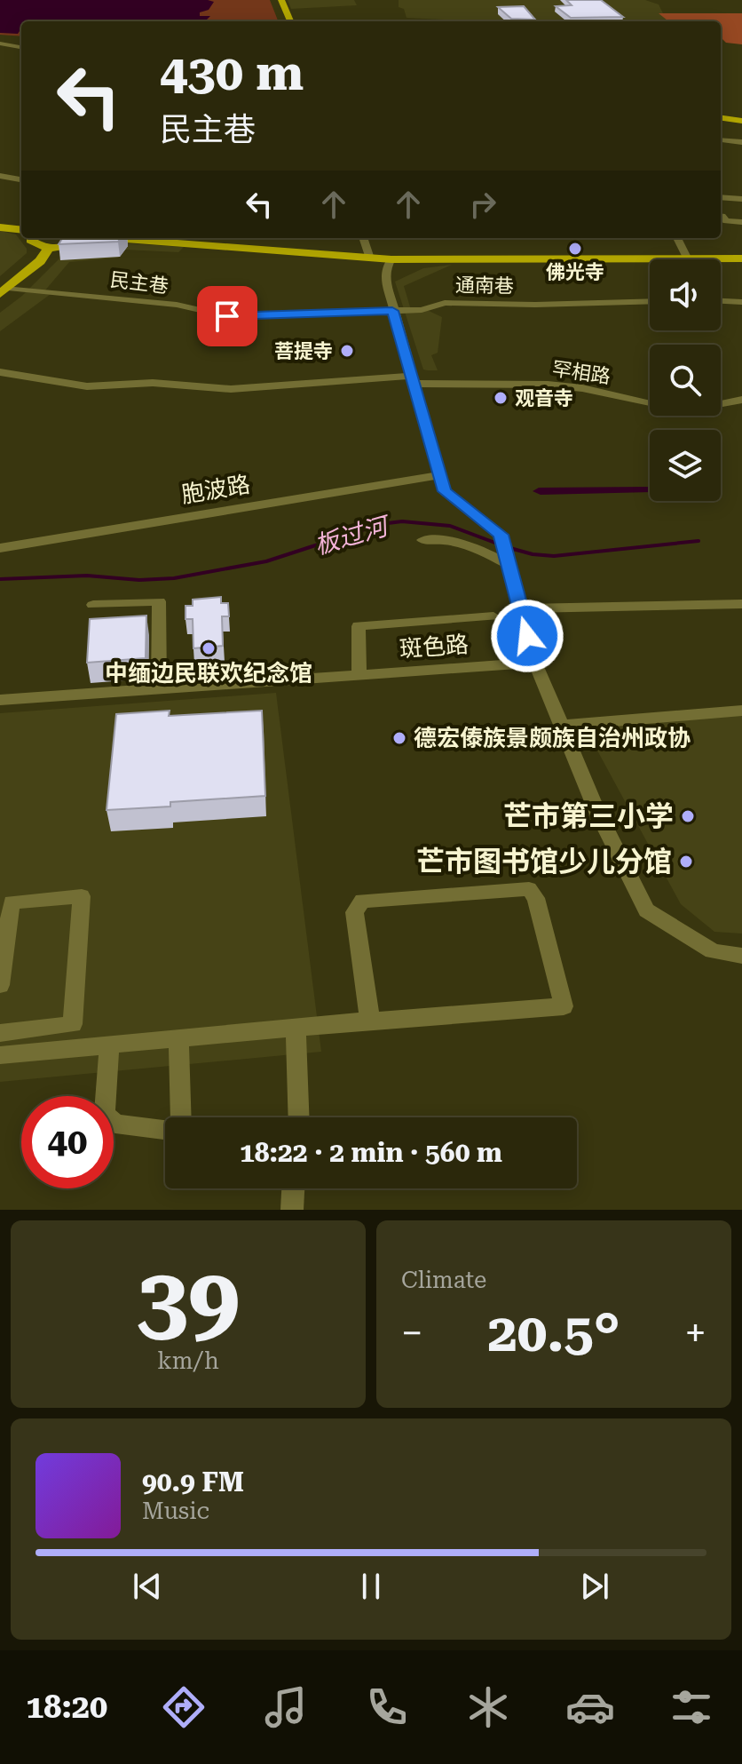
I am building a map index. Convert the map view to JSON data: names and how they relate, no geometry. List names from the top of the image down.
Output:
{
  "streets": {
    "street": [
      "民主巷",
      "通南巷",
      "罕相路",
      "胞波路",
      "斑色路"
    ]
  },
  "crossings": [
    ["民主巷", "通南巷"]
  ],
  "water": ["板过河"],
  "places": [
    "佛光寺",
    "菩提寺",
    "观音寺",
    "中缅边民联欢纪念馆",
    "德宏傣族景颇族自治州政协",
    "芒市第三小学",
    "芒市图书馆少儿分馆"
  ],
  "page": {
    "turn": ["430 m", "民主巷"],
    "limit": "40",
    "trip": "18:22 · 2 min · 560 m",
    "tile": [
      ["39", "km/h"],
      "Climate"
    ],
    "heat": ["−", "20.5°", "+"],
    "song": ["90.9 FM", "Music"],
    "tabs": "18:20"
  }
}
